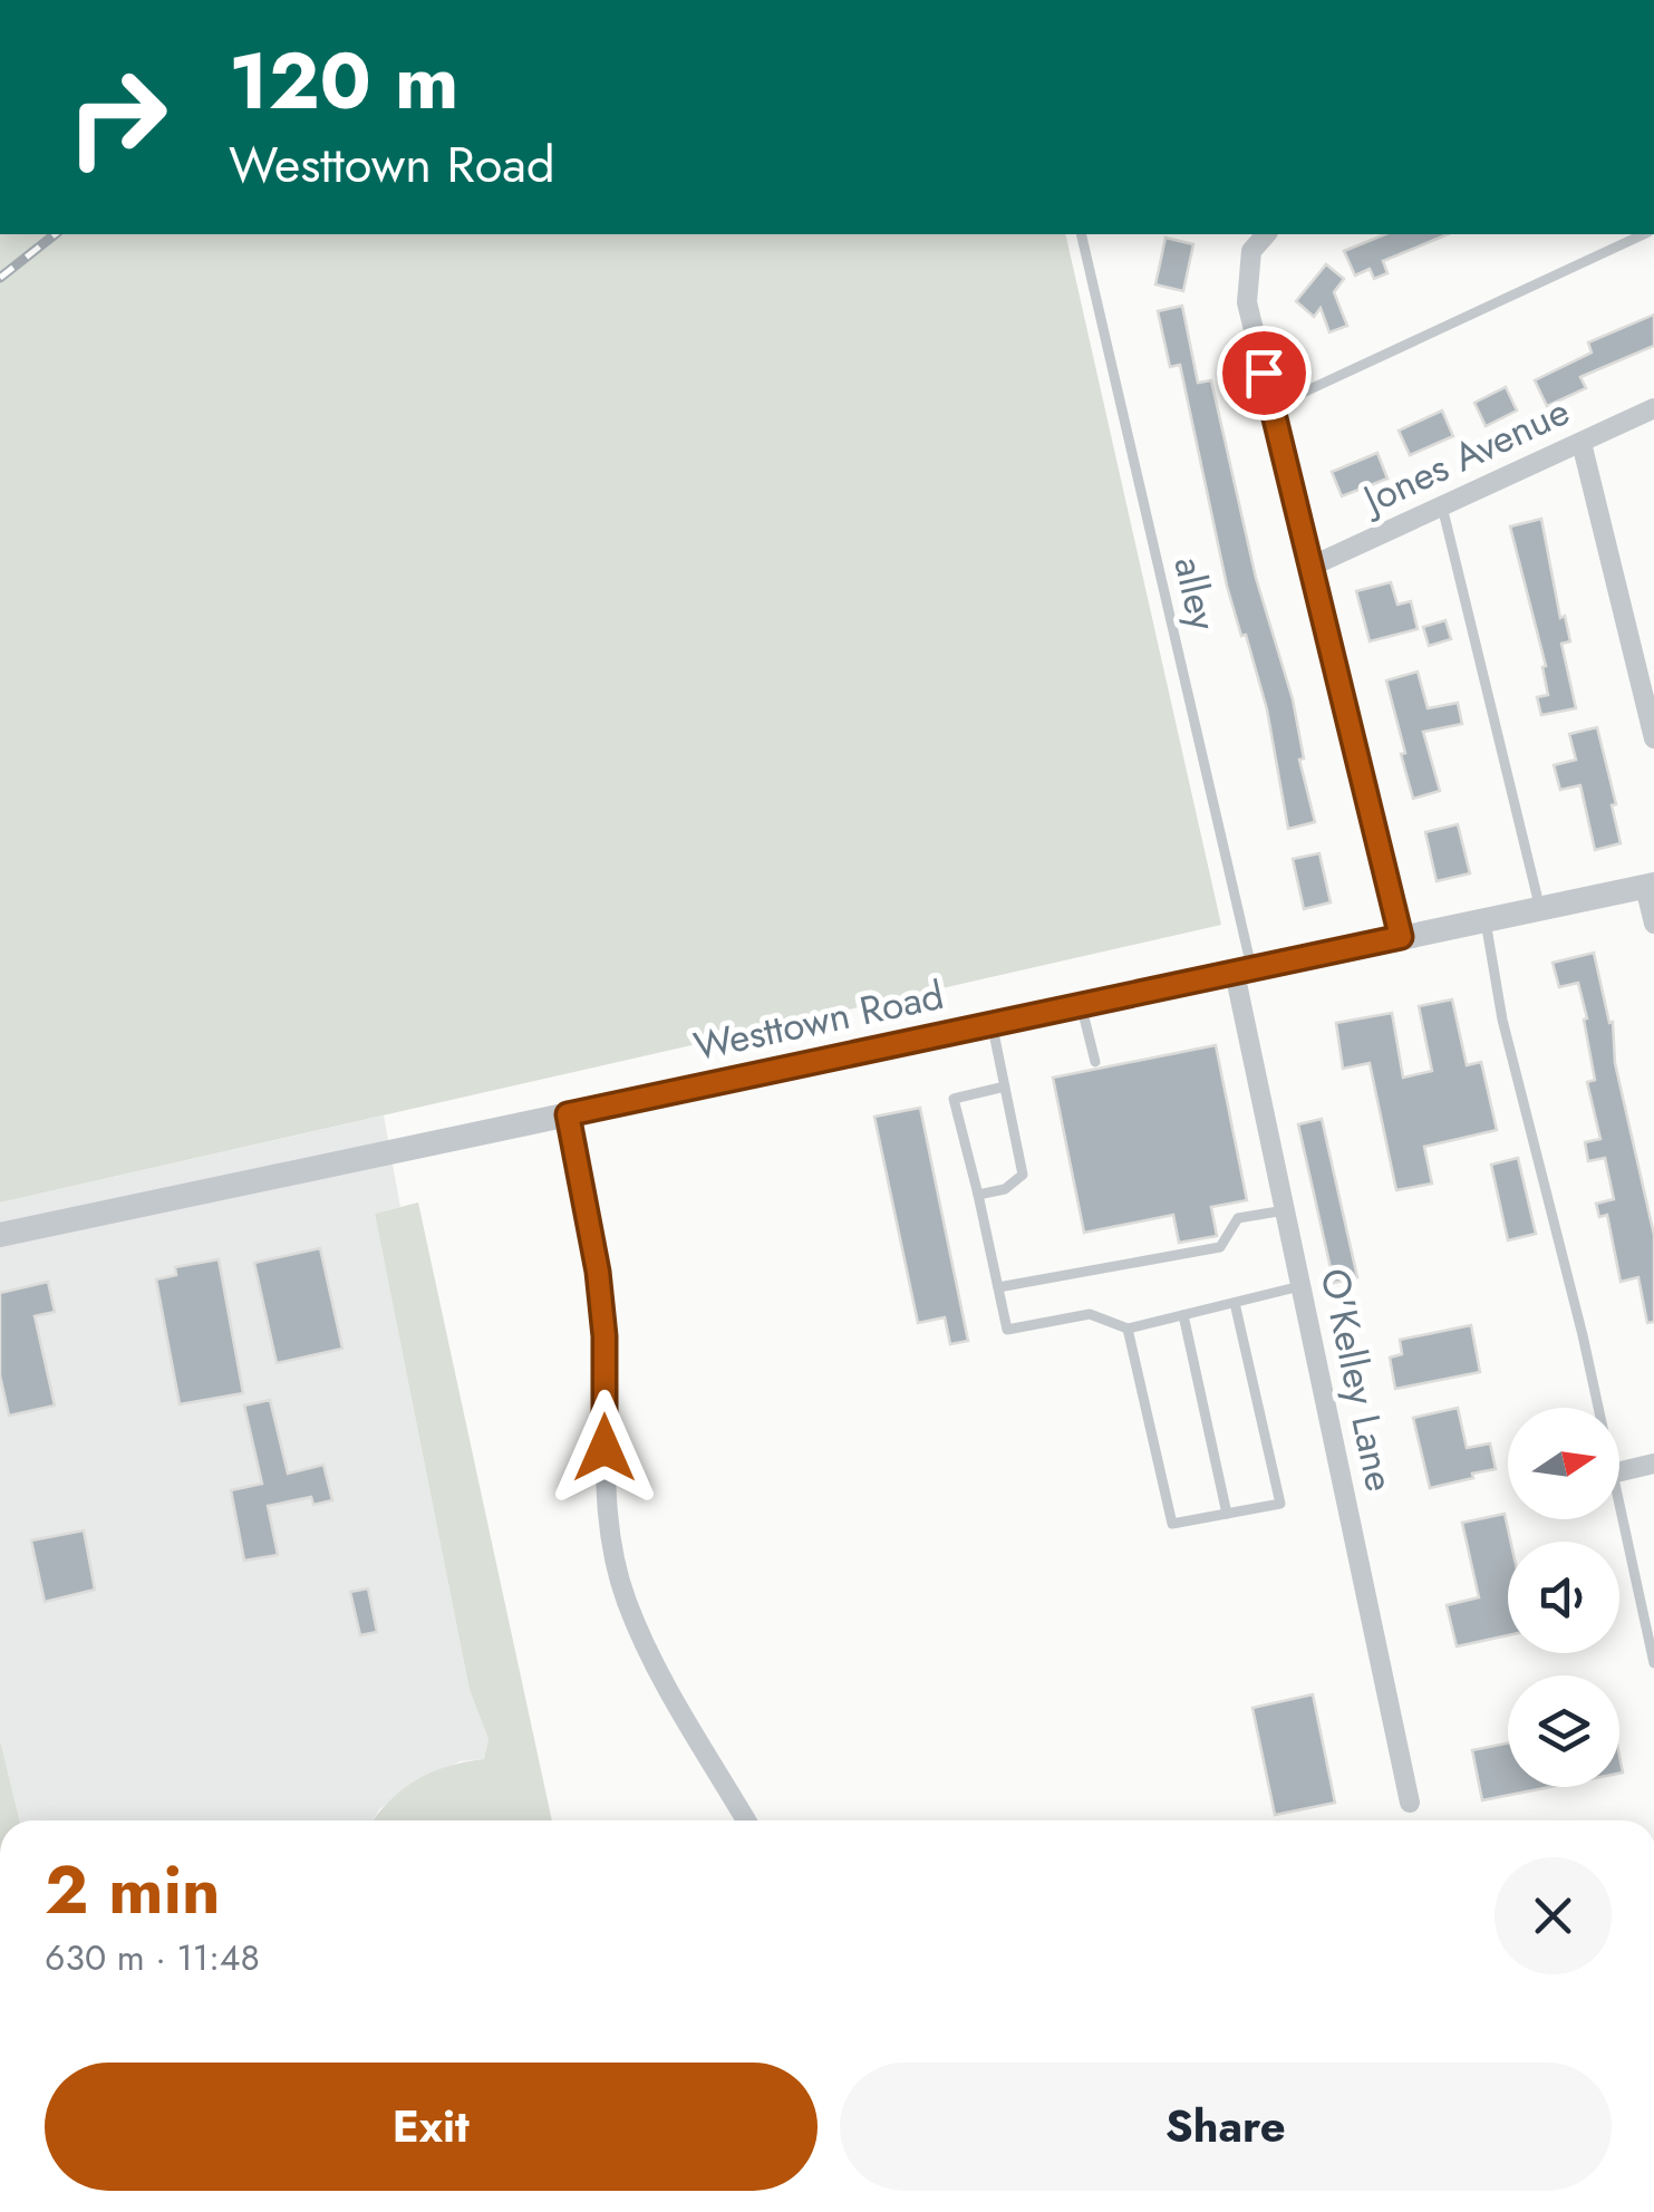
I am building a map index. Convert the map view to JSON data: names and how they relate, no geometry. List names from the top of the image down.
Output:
{
  "streets": {
    "street": ["Jones Avenue", "Westtown Road", "O'Kelley Lane"],
    "lane": ["alley"]
  },
  "crossings": [
    ["alley", "Westtown Road"],
    ["alley", "O'Kelley Lane"],
    ["Westtown Road", "O'Kelley Lane"]
  ],
  "north": "right",
  "page": {
    "turn": ["120 m", "Westtown Road"],
    "heading": ["2 min", "630 m · 11:48"],
    "buttons": ["Exit", "Share"]
  }
}
